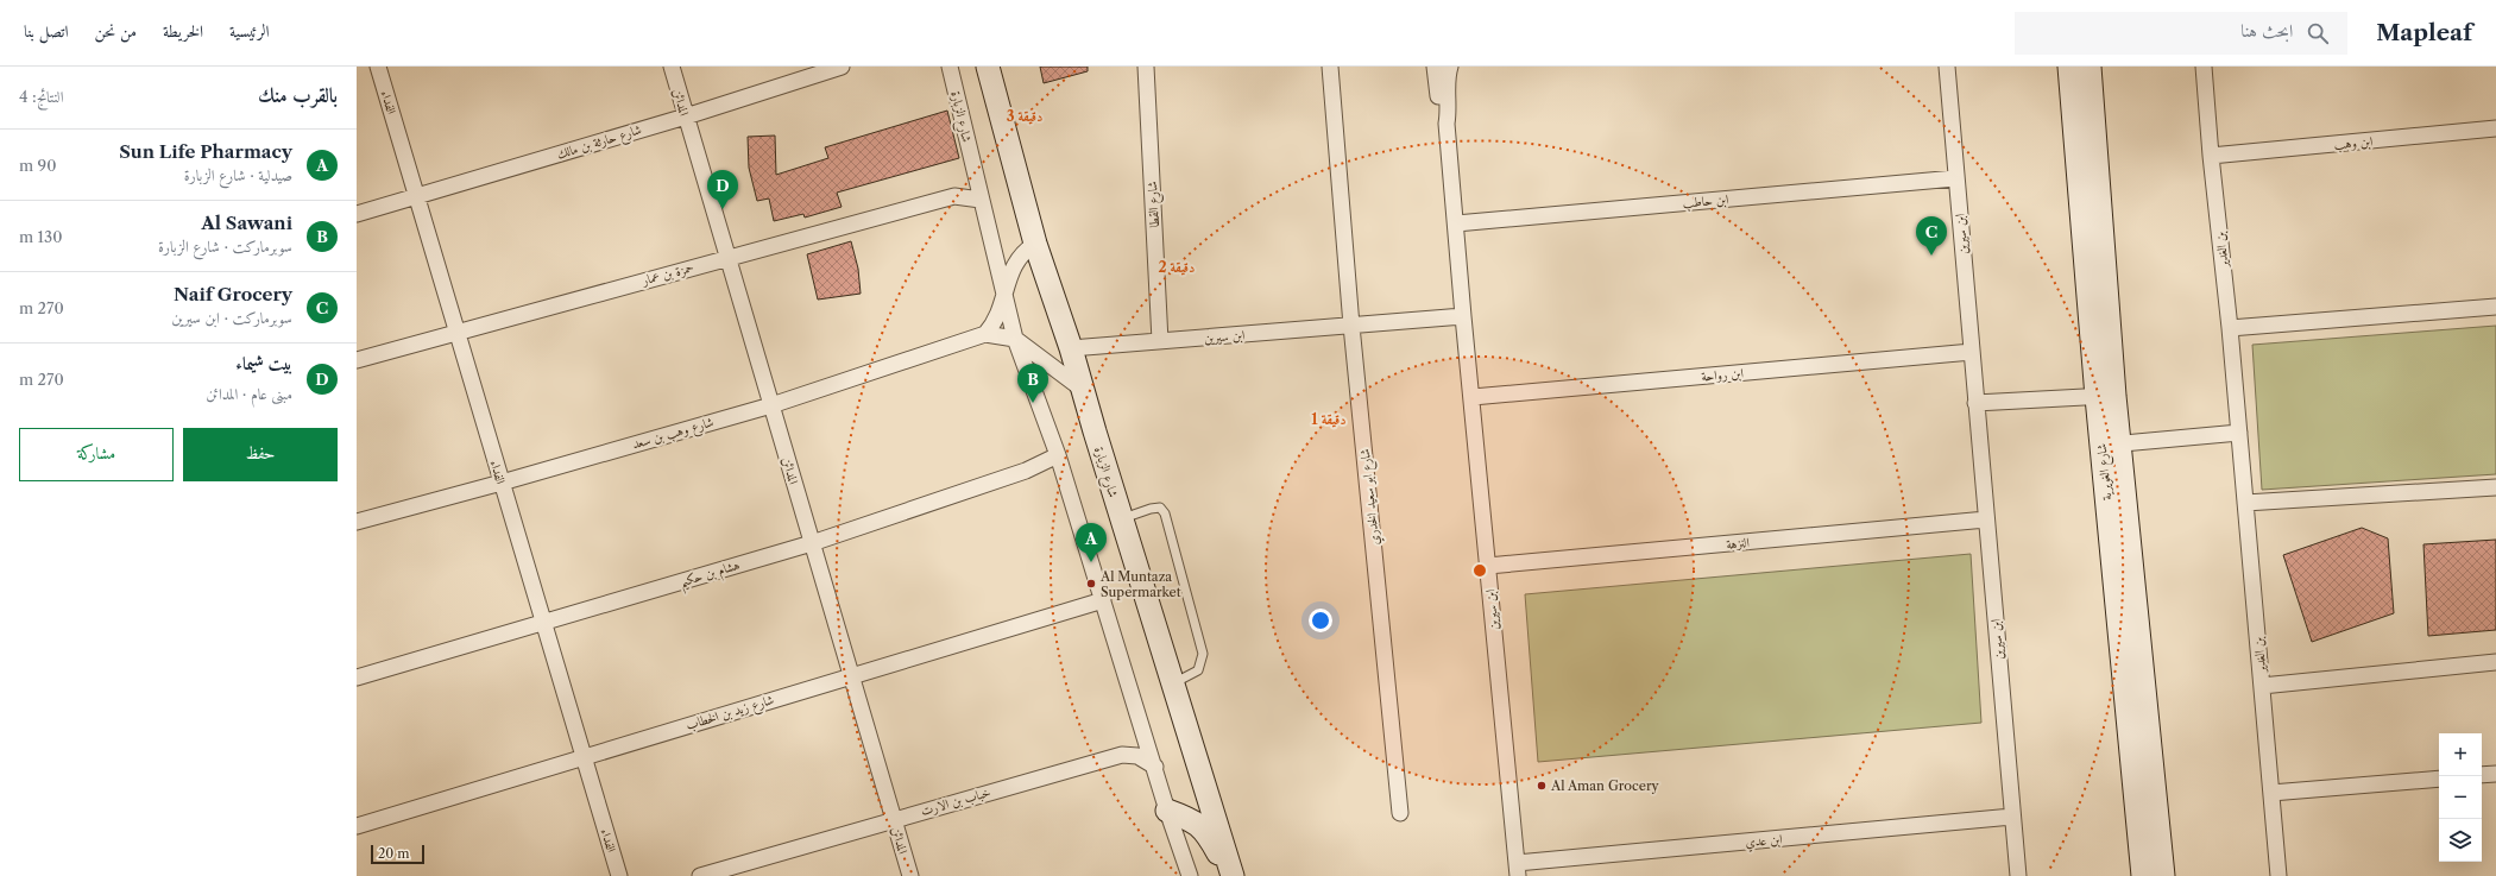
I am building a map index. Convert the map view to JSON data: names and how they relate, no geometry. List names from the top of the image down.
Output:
{
  "streets": {
    "street": [
      "الفداء",
      "المدائن",
      "شارع الزبارة",
      "شارع حارثة بن مالك",
      "ابن وهب",
      "ابن حاطب",
      "شارع القطا",
      "ابن سيرين",
      "بن الغدير",
      "حمزة بن عمار",
      "ابن رواحة",
      "شارع وهب بن سعد",
      "شارع الغويرية",
      "شارع ابو سعيد الخدري",
      "النزهة",
      "هشام بن حكيم",
      "شارع زيد بن الخطاب",
      "خباب بن الارت",
      "ابن عدي"
    ]
  },
  "crossings": [
    ["الفداء", "شارع حارثة بن مالك"],
    ["الفداء", "حمزة بن عمار"],
    ["الفداء", "شارع وهب بن سعد"],
    ["الفداء", "هشام بن حكيم"],
    ["الفداء", "شارع زيد بن الخطاب"],
    ["المدائن", "شارع حارثة بن مالك"],
    ["المدائن", "حمزة بن عمار"],
    ["المدائن", "شارع وهب بن سعد"],
    ["المدائن", "هشام بن حكيم"],
    ["المدائن", "شارع زيد بن الخطاب"],
    ["المدائن", "خباب بن الارت"],
    ["شارع الزبارة", "ابن سيرين"],
    ["شارع الزبارة", "حمزة بن عمار"],
    ["شارع الزبارة", "شارع وهب بن سعد"],
    ["شارع الزبارة", "هشام بن حكيم"],
    ["شارع الزبارة", "شارع زيد بن الخطاب"],
    ["شارع الزبارة", "خباب بن الارت"],
    ["ابن وهب", "بن الغدير"],
    ["ابن حاطب", "ابن سيرين"],
    ["شارع القطا", "ابن سيرين"],
    ["ابن سيرين", "ابن رواحة"],
    ["ابن سيرين", "شارع ابو سعيد الخدري"],
    ["ابن سيرين", "النزهة"],
    ["ابن سيرين", "ابن عدي"]
  ],
  "places": ["Al Muntaza Supermarket", "Al Aman Grocery"],
  "scale_bar": "20 m",
  "page": {
    "header": "Mapleaf",
    "search": "ابحث هنا",
    "nav": [
      "الرئيسية",
      "الخريطة",
      "من نحن",
      "اتصل بنا"
    ],
    "heading": ["بالقرب منك", "النتائج: 4"],
    "list": [
      {
        "mark": "A",
        "name": "Sun Life Pharmacy",
        "note": "صيدلية · شارع الزبارة",
        "value": "90 m"
      },
      {
        "mark": "B",
        "name": "Al Sawani",
        "note": "سوبرماركت · شارع الزبارة",
        "value": "130 m"
      },
      {
        "mark": "C",
        "name": "Naif Grocery",
        "note": "سوبرماركت · ابن سيرين",
        "value": "270 m"
      },
      {
        "mark": "D",
        "name": "بيت شيماء",
        "note": "مبنى عام · المدائن",
        "value": "270 m"
      }
    ],
    "pins": [
      "D",
      "C",
      "B",
      "A"
    ],
    "buttons": ["حفظ", "مشاركة"],
    "map_buttons": ["+", "−"],
    "scale": "20 m"
  },
  "rings": ["3 دقيقة", "2 دقيقة", "1 دقيقة"]
}
